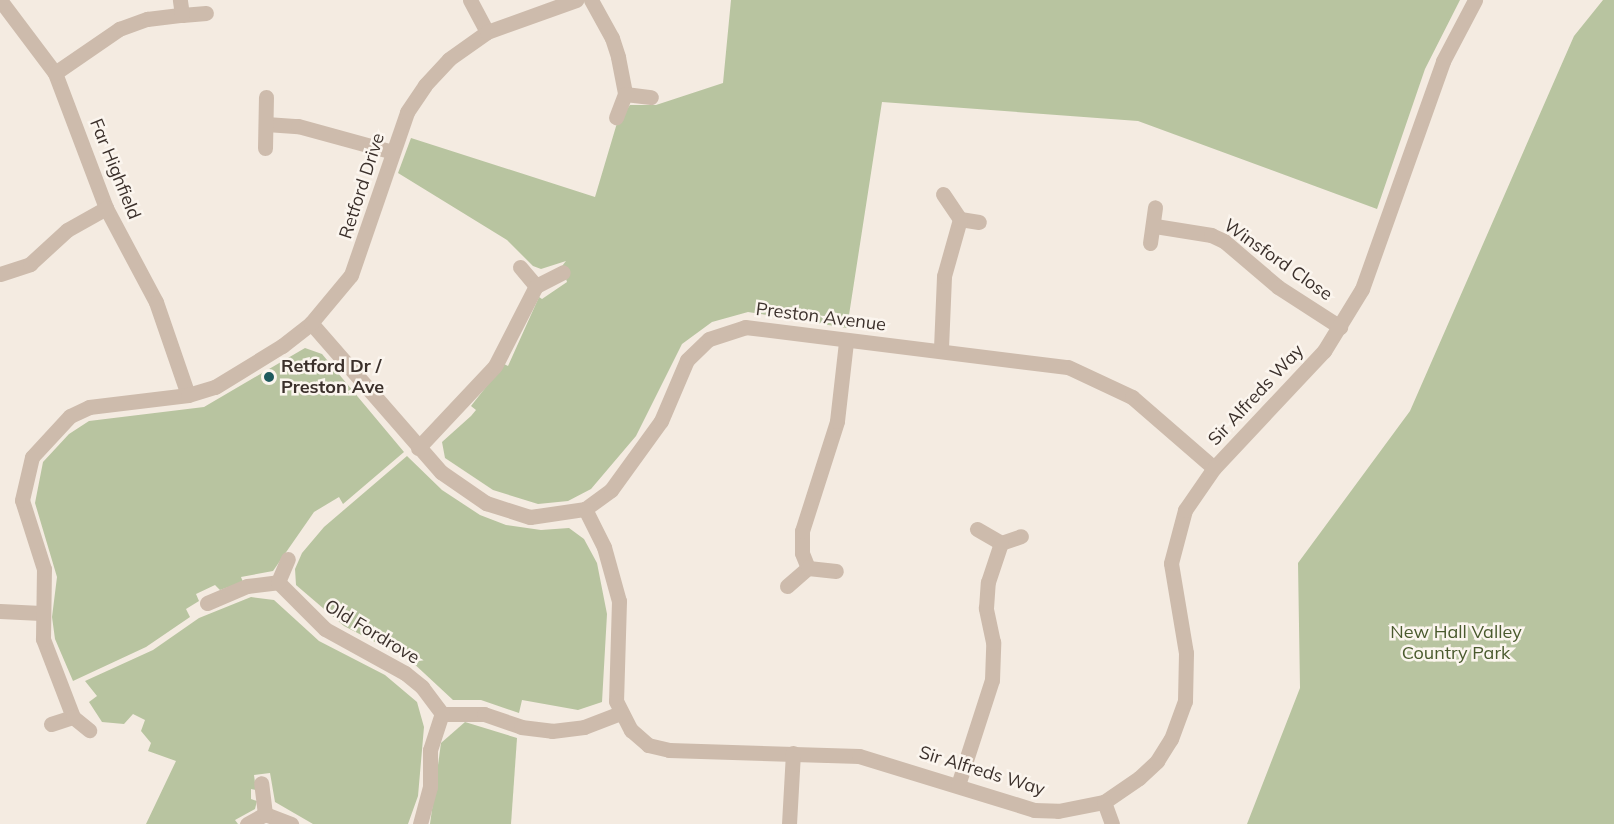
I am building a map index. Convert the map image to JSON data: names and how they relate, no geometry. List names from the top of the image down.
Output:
{
  "streets": {
    "street": [
      "Far Highfield",
      "Retford Drive",
      "Winsford Close",
      "Preston Avenue",
      "Sir Alfreds Way",
      "Old Fordrove"
    ]
  },
  "crossings": [
    ["Far Highfield", "Retford Drive"],
    ["Retford Drive", "Preston Avenue"],
    ["Winsford Close", "Sir Alfreds Way"],
    ["Preston Avenue", "Sir Alfreds Way"]
  ],
  "parks": ["New Hall Valley Country Park"],
  "places": ["Retford Dr / Preston Ave"]
}
